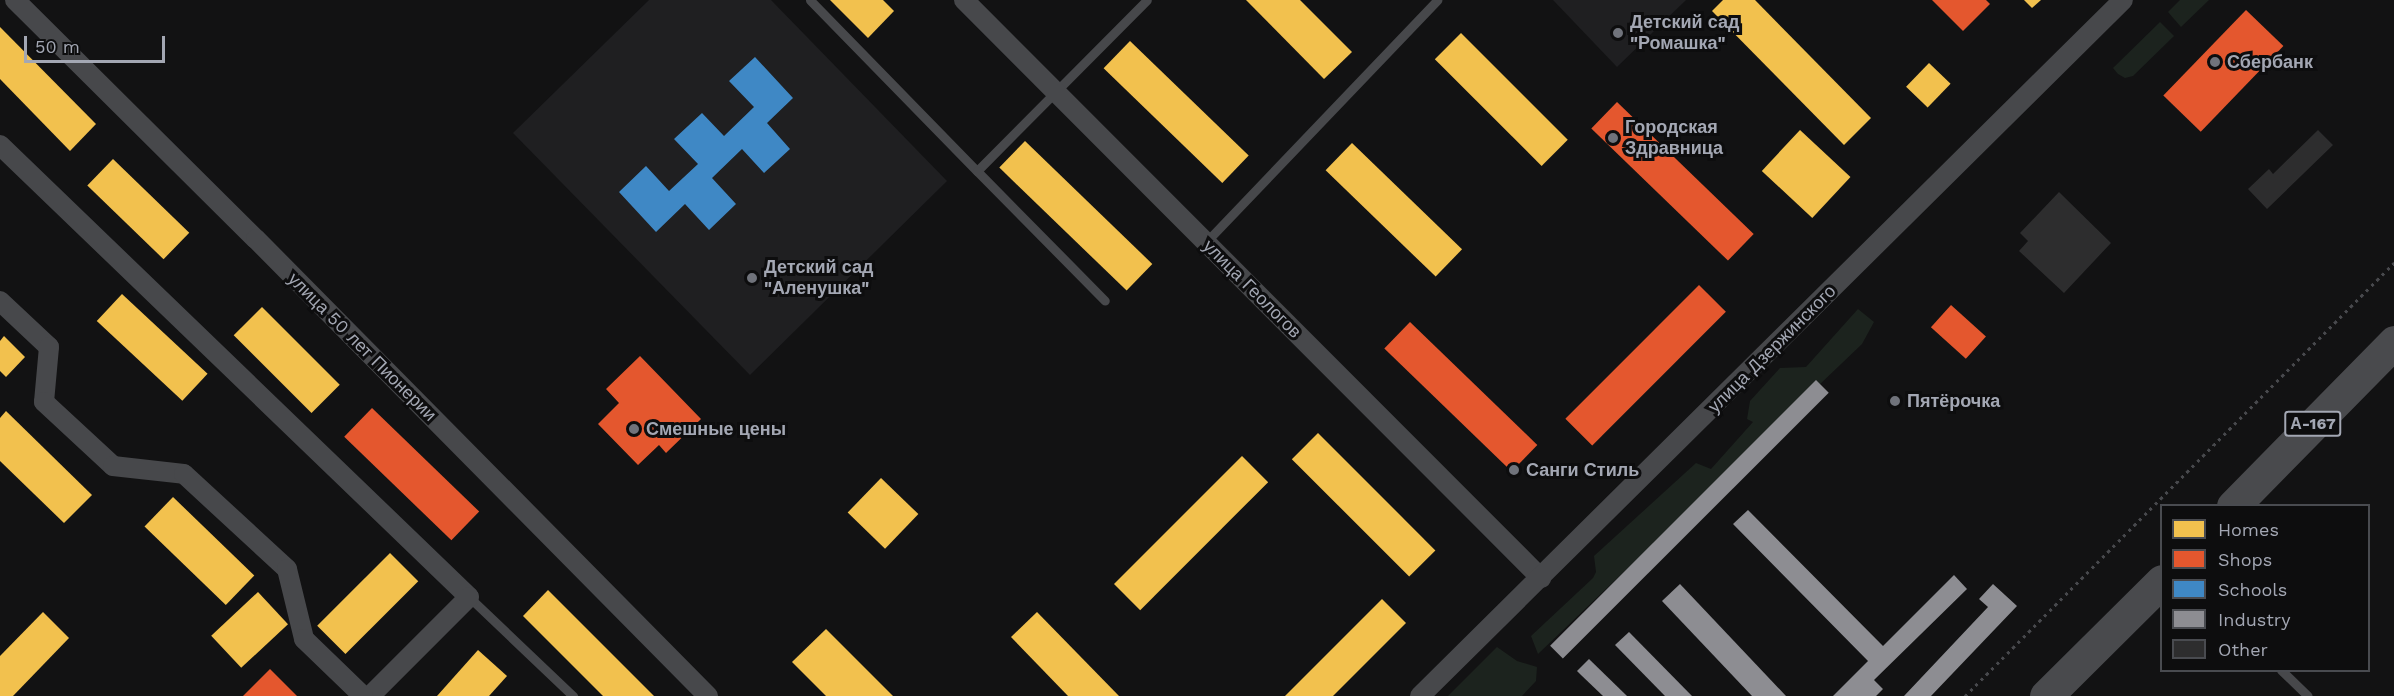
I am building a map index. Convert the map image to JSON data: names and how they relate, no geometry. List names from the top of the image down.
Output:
{
  "streets": {
    "highway": ["А-167"],
    "street": ["улица Геологов", "улица 50 лет Пионерии", "улица Дзержинского"]
  },
  "crossings": [
    ["улица Геологов", "улица Дзержинского"]
  ],
  "places": [
    "Детский сад \"Ромашка\"",
    "Сбербанк",
    "Городская Здравница",
    "Детский сад \"Аленушка\"",
    "Пятёрочка",
    "Смешные цены",
    "Санги Стиль"
  ],
  "legend": [
    "Homes",
    "Shops",
    "Schools",
    "Industry",
    "Other"
  ],
  "scale_bar": "50 m"
}
